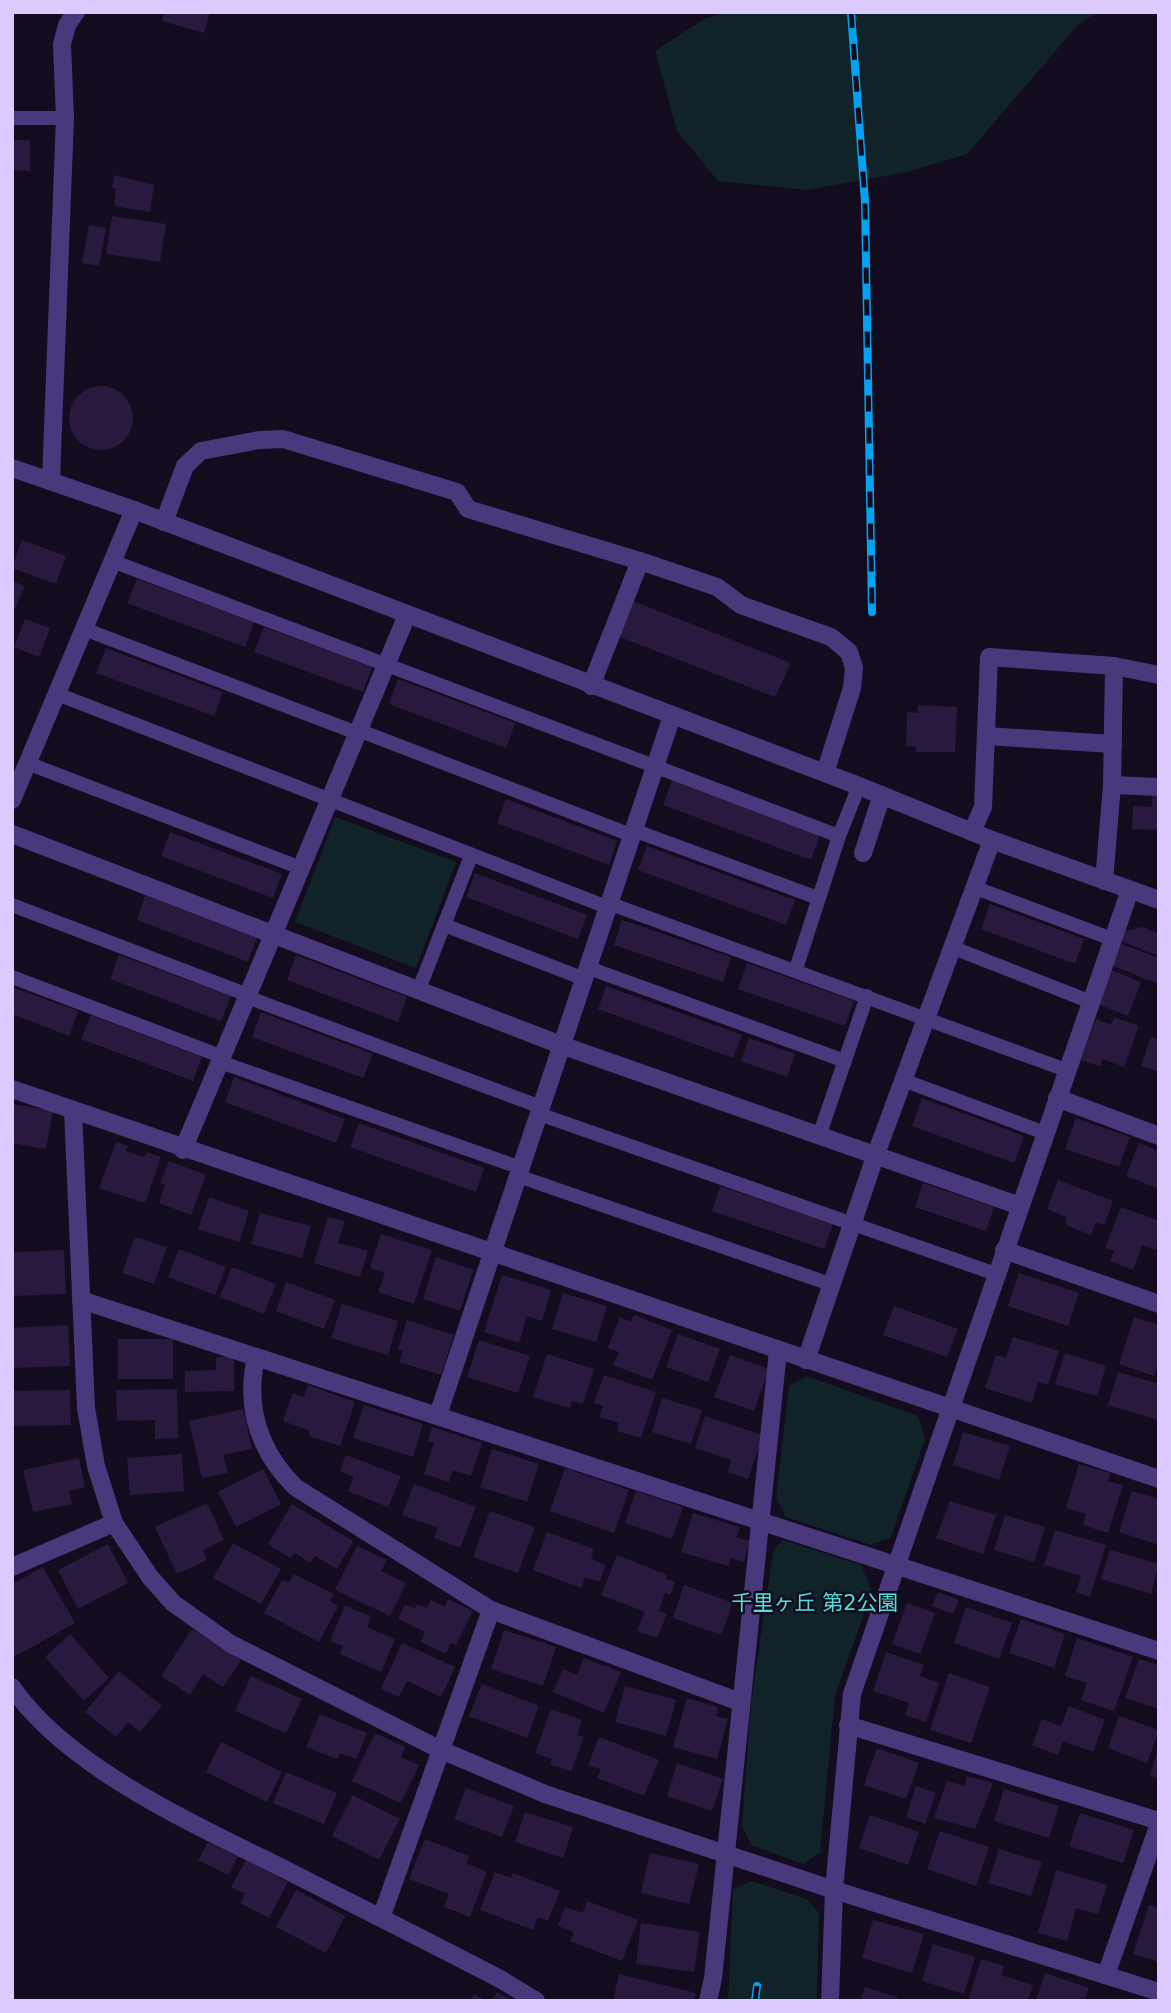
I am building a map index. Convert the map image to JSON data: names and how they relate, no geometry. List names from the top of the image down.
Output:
{
  "parks": ["千里ヶ丘 第2公園"]
}
